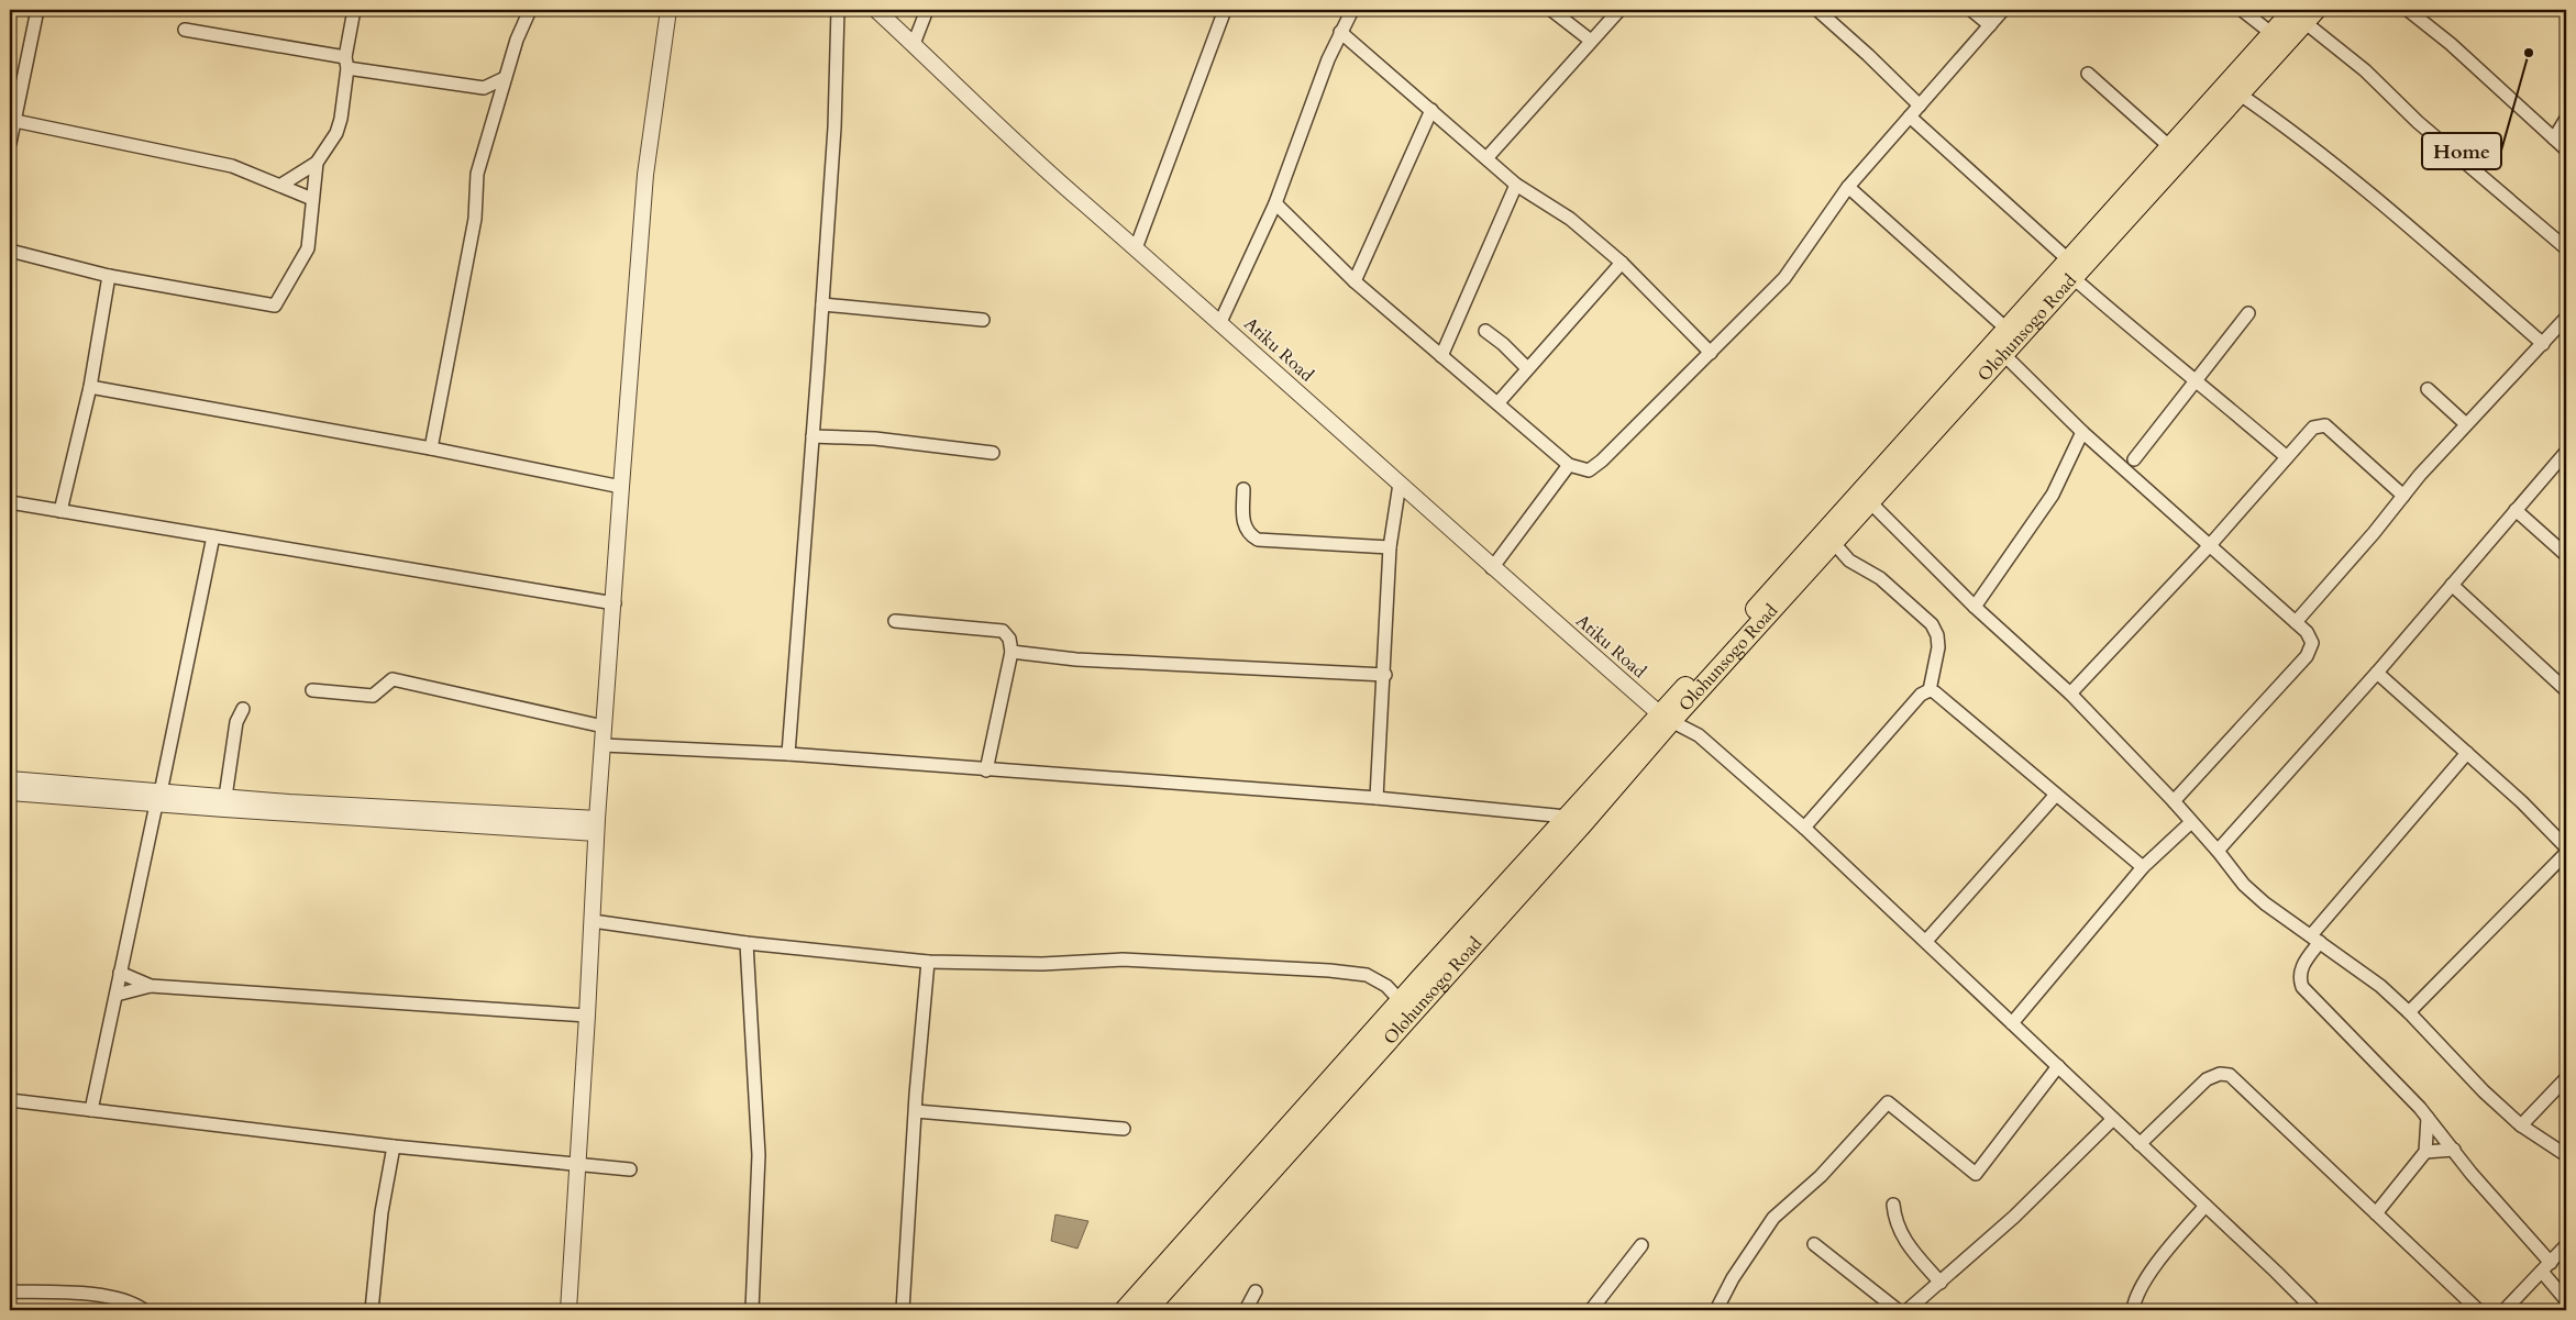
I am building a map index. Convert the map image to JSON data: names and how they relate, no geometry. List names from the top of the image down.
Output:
{
  "streets": {
    "main road": ["Olohunsogo Road"],
    "street": ["Atiku Road"]
  },
  "crossings": [
    ["Olohunsogo Road", "Atiku Road"]
  ],
  "places": ["Home"]
}
